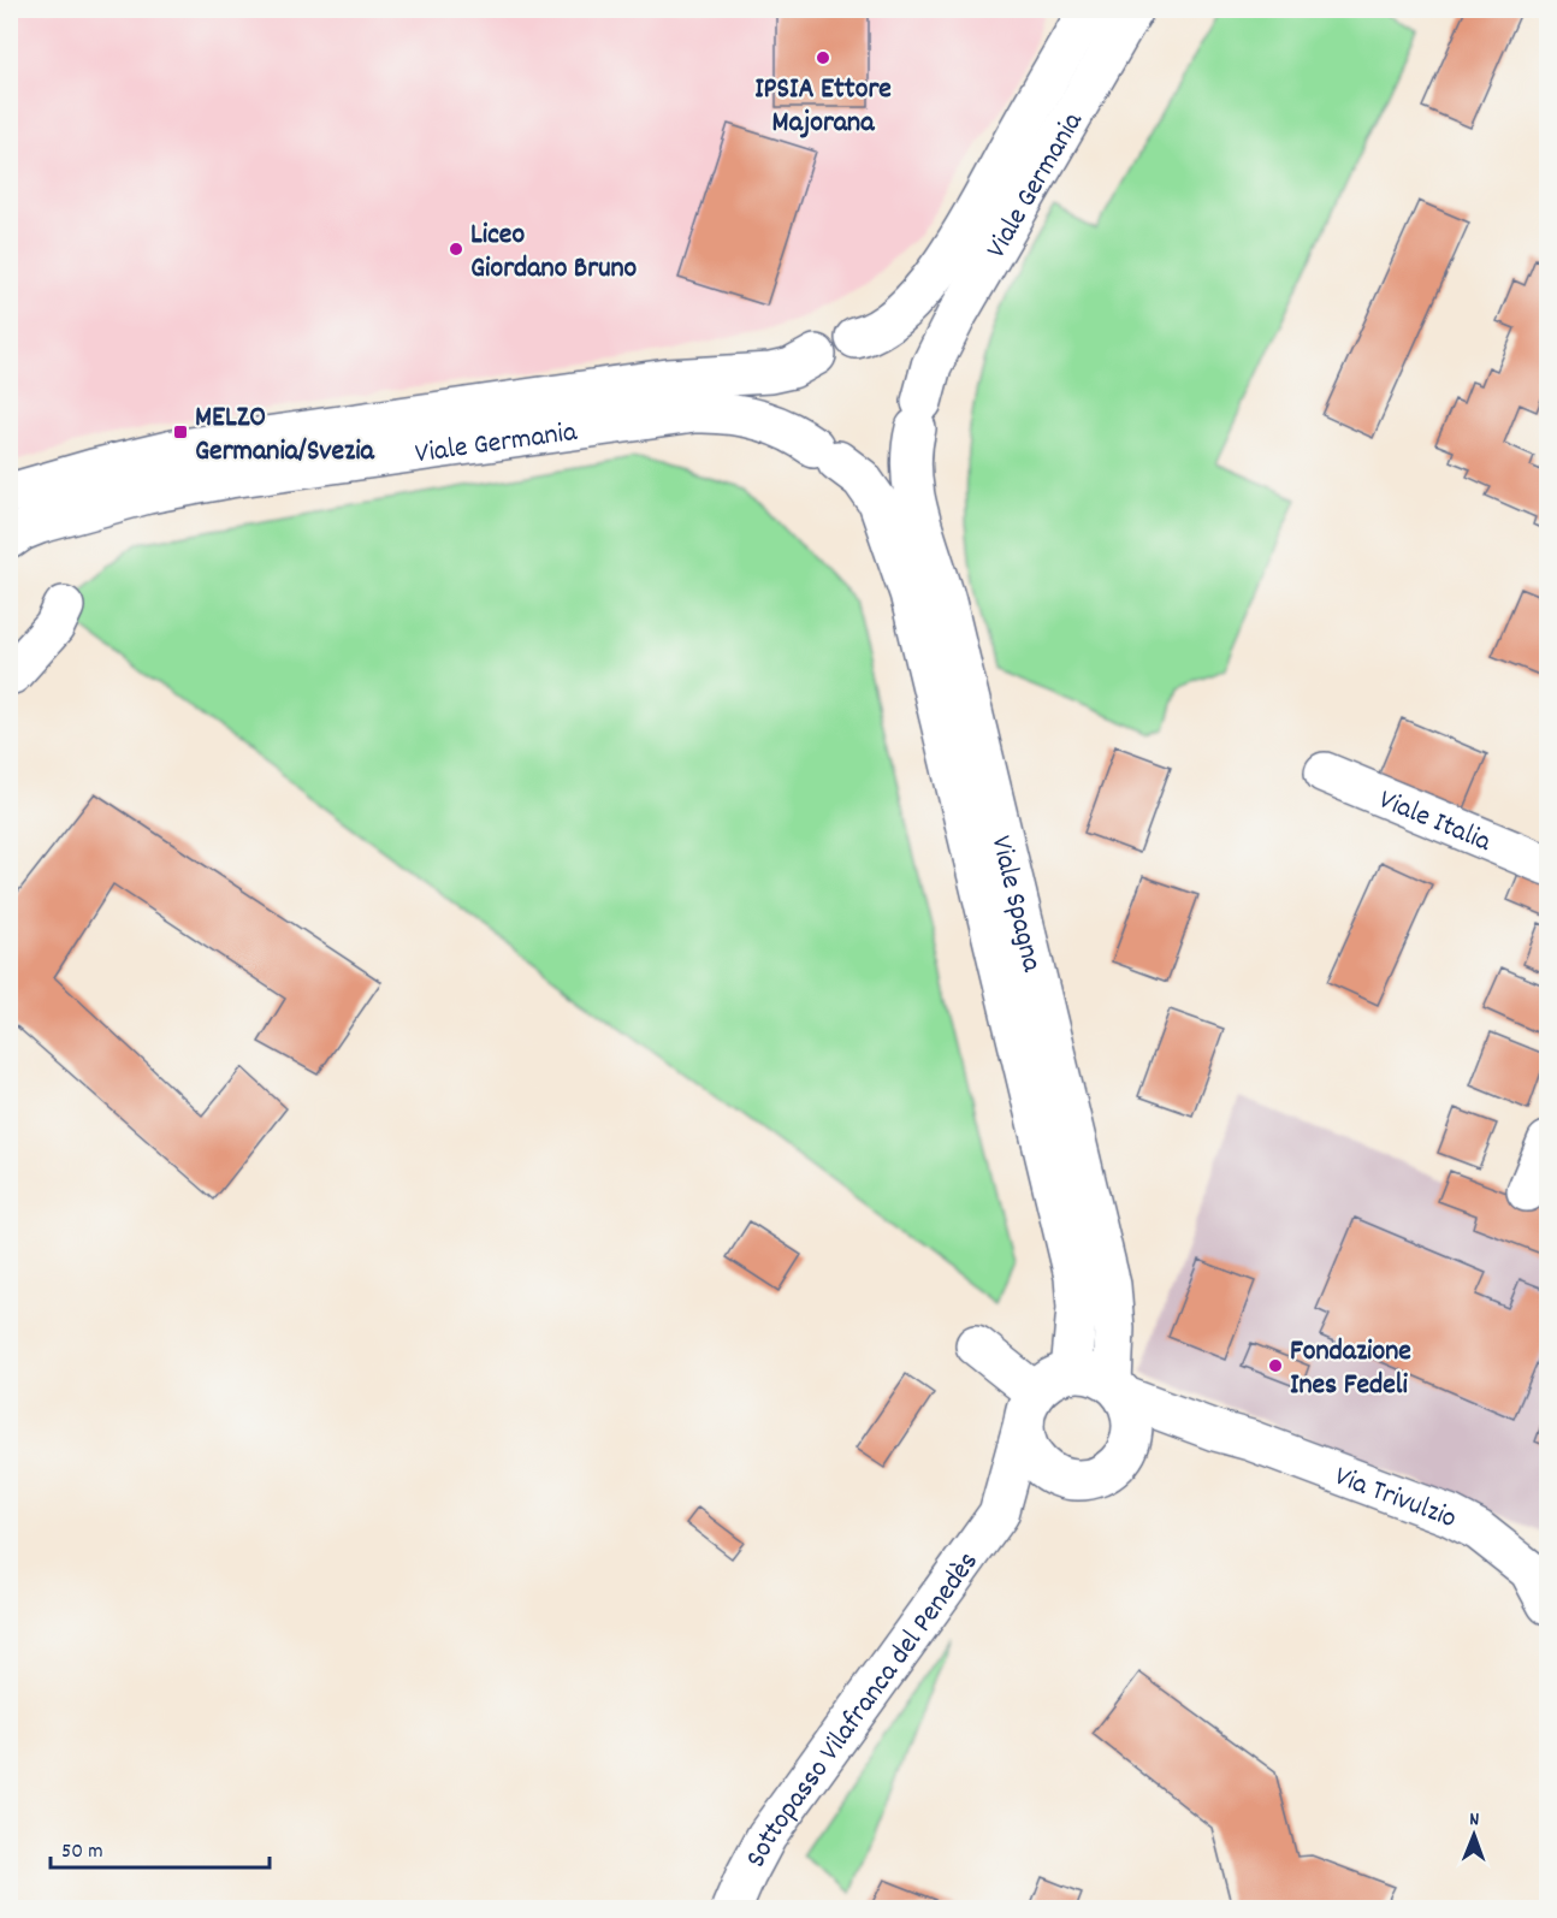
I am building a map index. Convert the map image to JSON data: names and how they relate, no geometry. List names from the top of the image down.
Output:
{
  "streets": {
    "street": [
      "Viale Germania",
      "Viale Italia",
      "Viale Spagna",
      "Via Trivulzio",
      "Sottopasso Vilafranca del Penedès"
    ]
  },
  "crossings": [
    ["Viale Germania", "Viale Spagna"],
    ["Viale Spagna", "Via Trivulzio"],
    ["Viale Spagna", "Sottopasso Vilafranca del Penedès"],
    ["Via Trivulzio", "Sottopasso Vilafranca del Penedès"]
  ],
  "places": {
    "other": ["IPSIA Ettore Majorana", "Liceo Giordano Bruno", "Fondazione Ines Fedeli"],
    "transit": ["MELZO Germania/Svezia"]
  },
  "scale_bar": "50 m",
  "north": "top"
}
